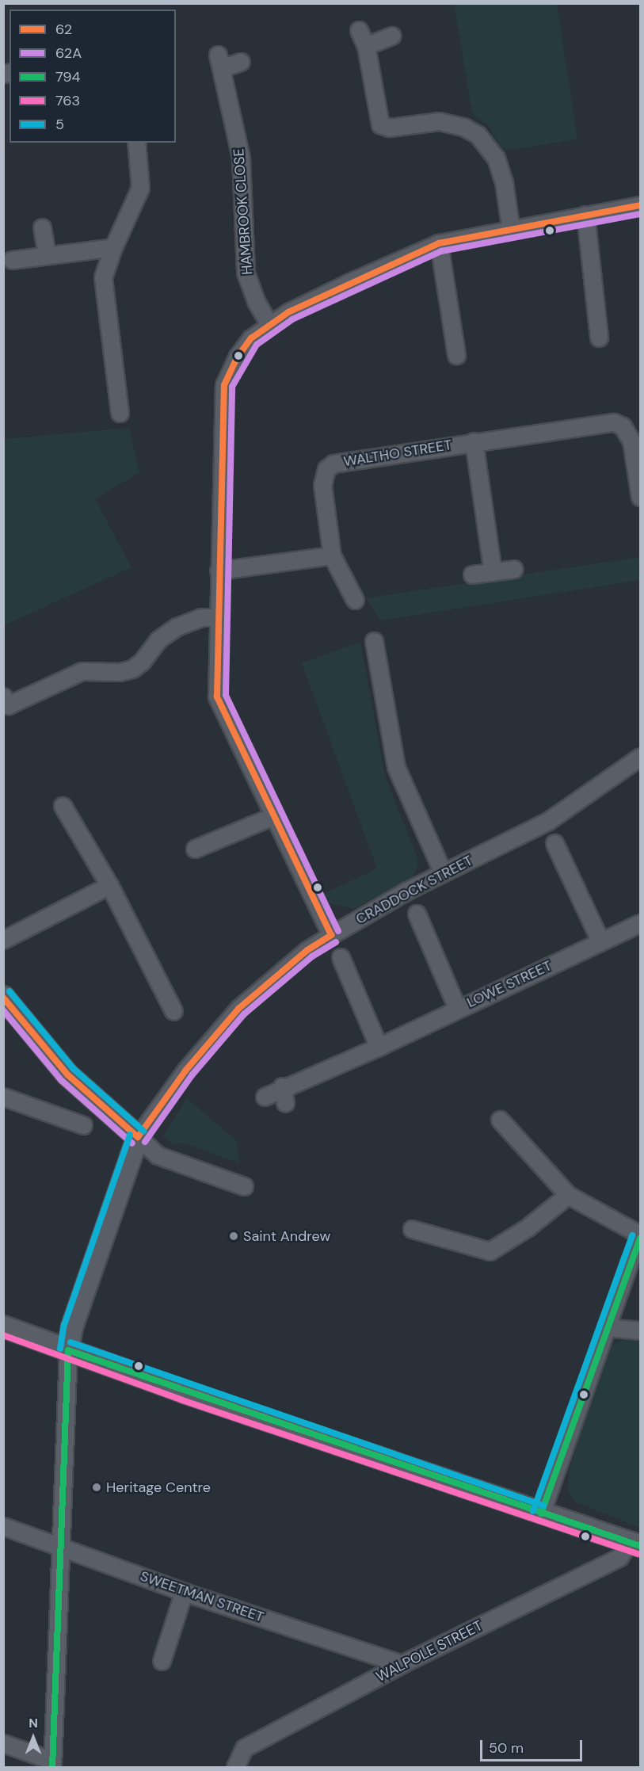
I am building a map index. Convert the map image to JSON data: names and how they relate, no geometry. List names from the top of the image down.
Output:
{
  "streets": {
    "street": [
      "HAMBROOK CLOSE",
      "WALTHO STREET",
      "CRADDOCK STREET",
      "LOWE STREET",
      "SWEETMAN STREET",
      "WALPOLE STREET"
    ]
  },
  "crossings": [
    ["SWEETMAN STREET", "WALPOLE STREET"]
  ],
  "places": ["Saint Andrew", "Heritage Centre"],
  "lines": [
    "transit line 62",
    "transit line 62A",
    "transit line 5",
    "transit line 794",
    "transit line 763"
  ],
  "legend": [
    "62",
    "62A",
    "794",
    "763",
    "5"
  ],
  "scale_bar": "50 m",
  "north": "top"
}
